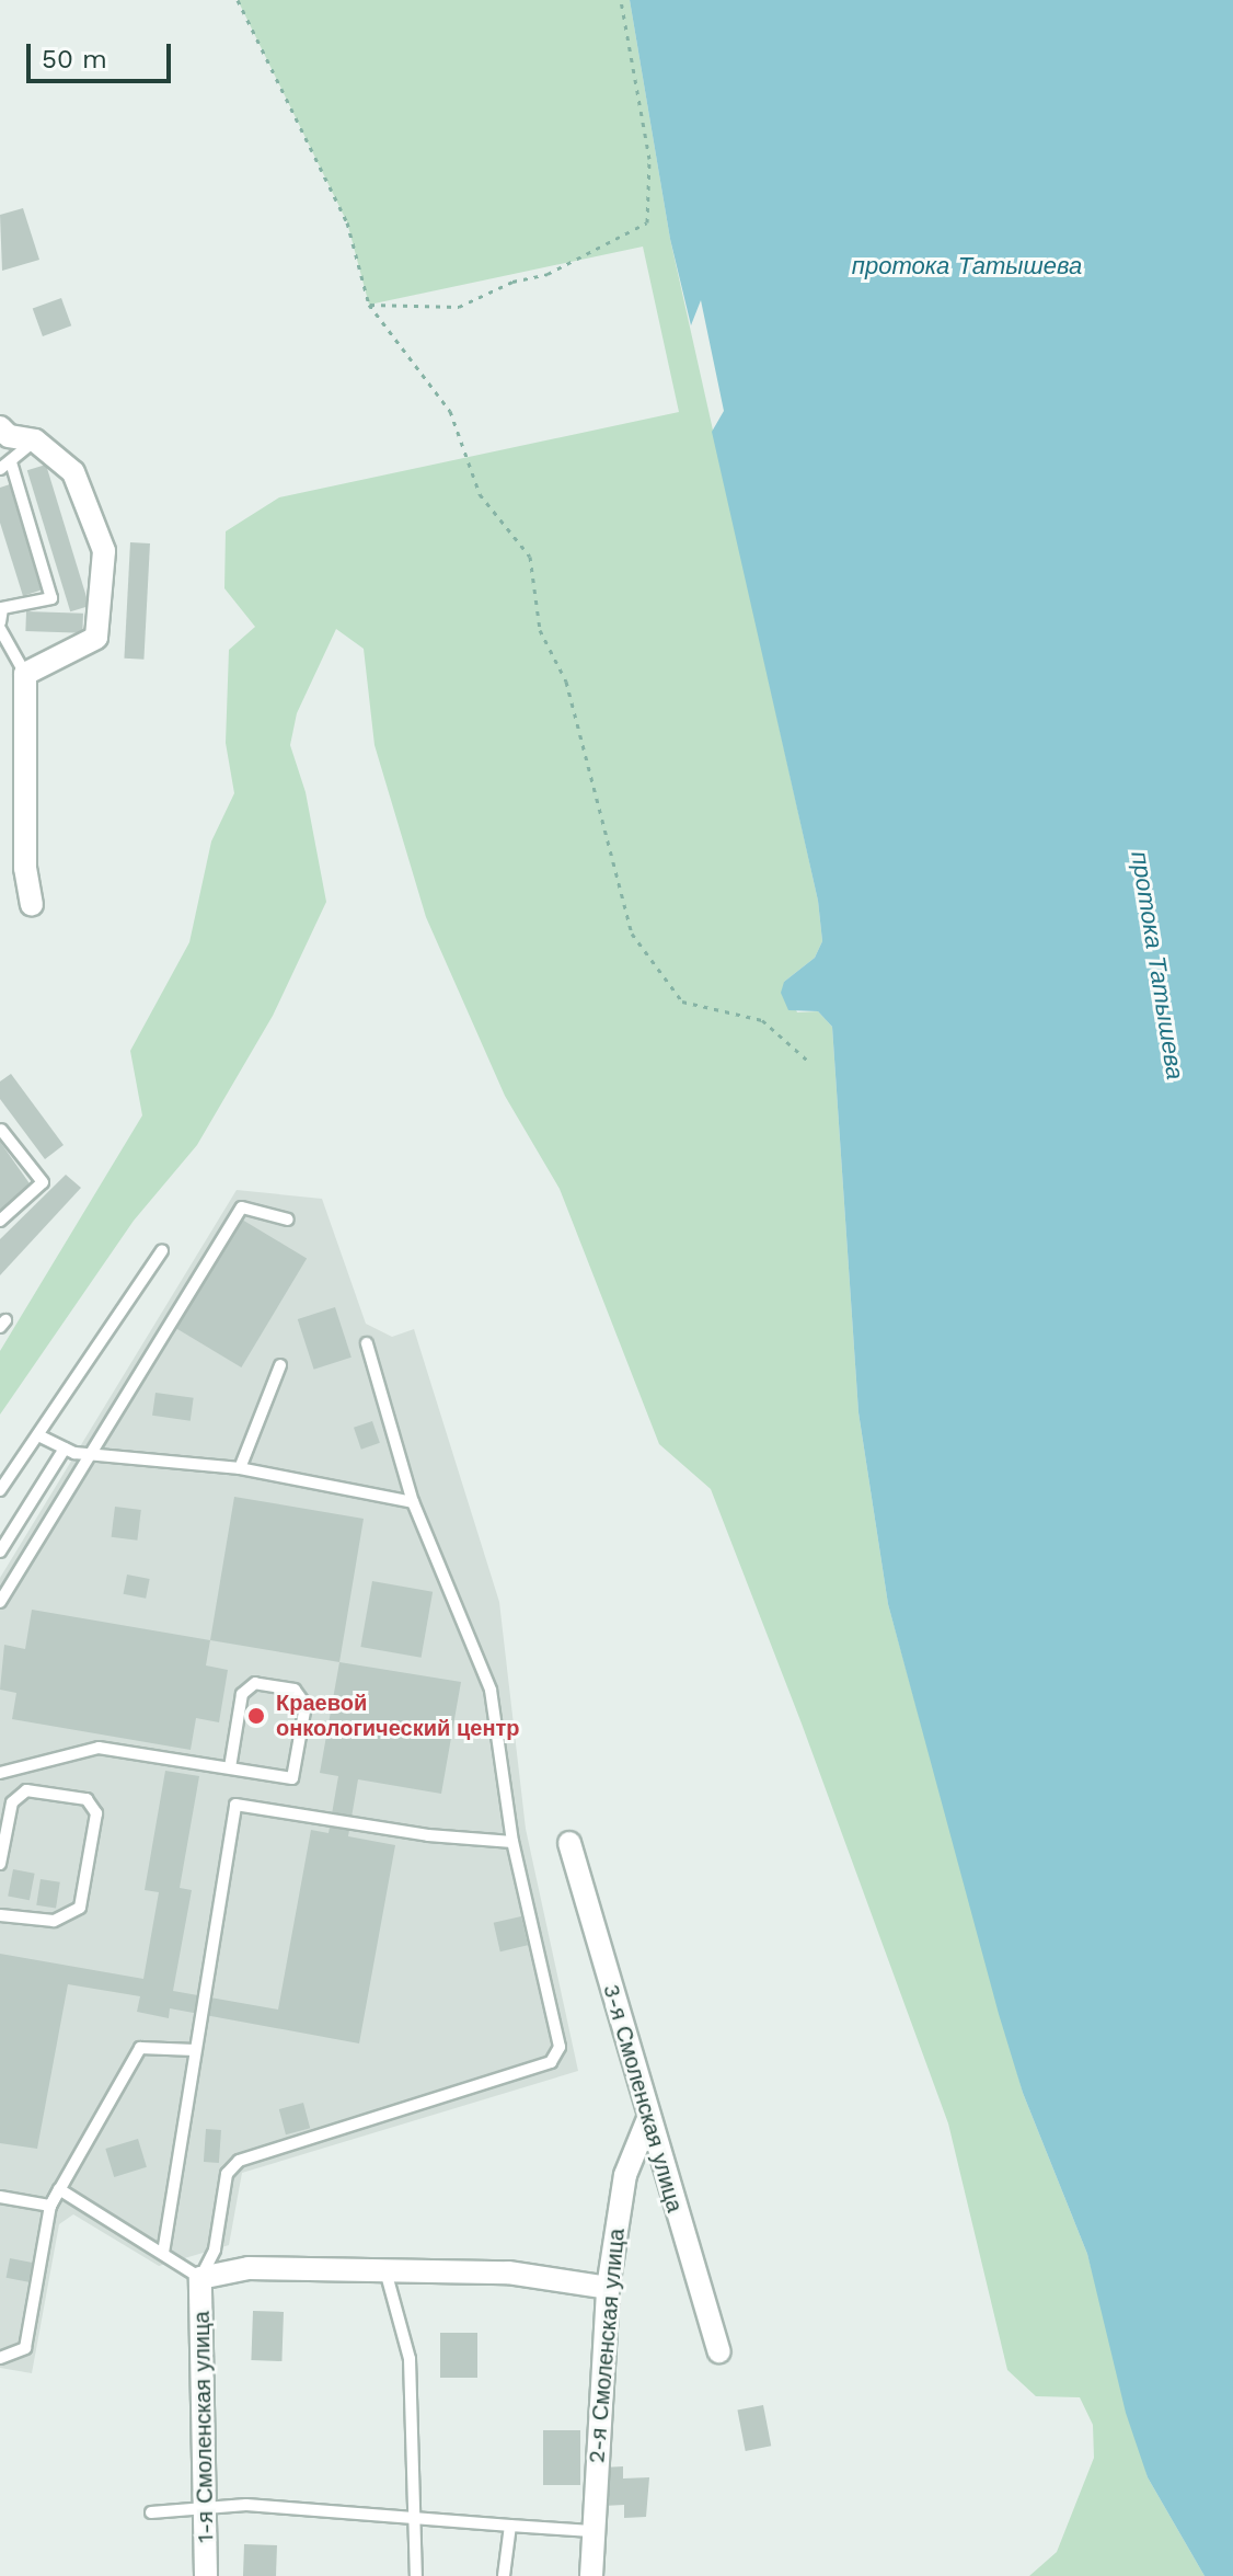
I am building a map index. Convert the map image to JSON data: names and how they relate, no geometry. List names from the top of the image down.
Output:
{
  "streets": {
    "street": ["3-я Смоленская улица", "2-я Смоленская улица", "1-я Смоленская улица"]
  },
  "crossings": [
    ["3-я Смоленская улица", "2-я Смоленская улица"]
  ],
  "water": ["протока Татышева"],
  "places": ["Краевой онкологический центр"],
  "scale_bar": "50 m"
}
